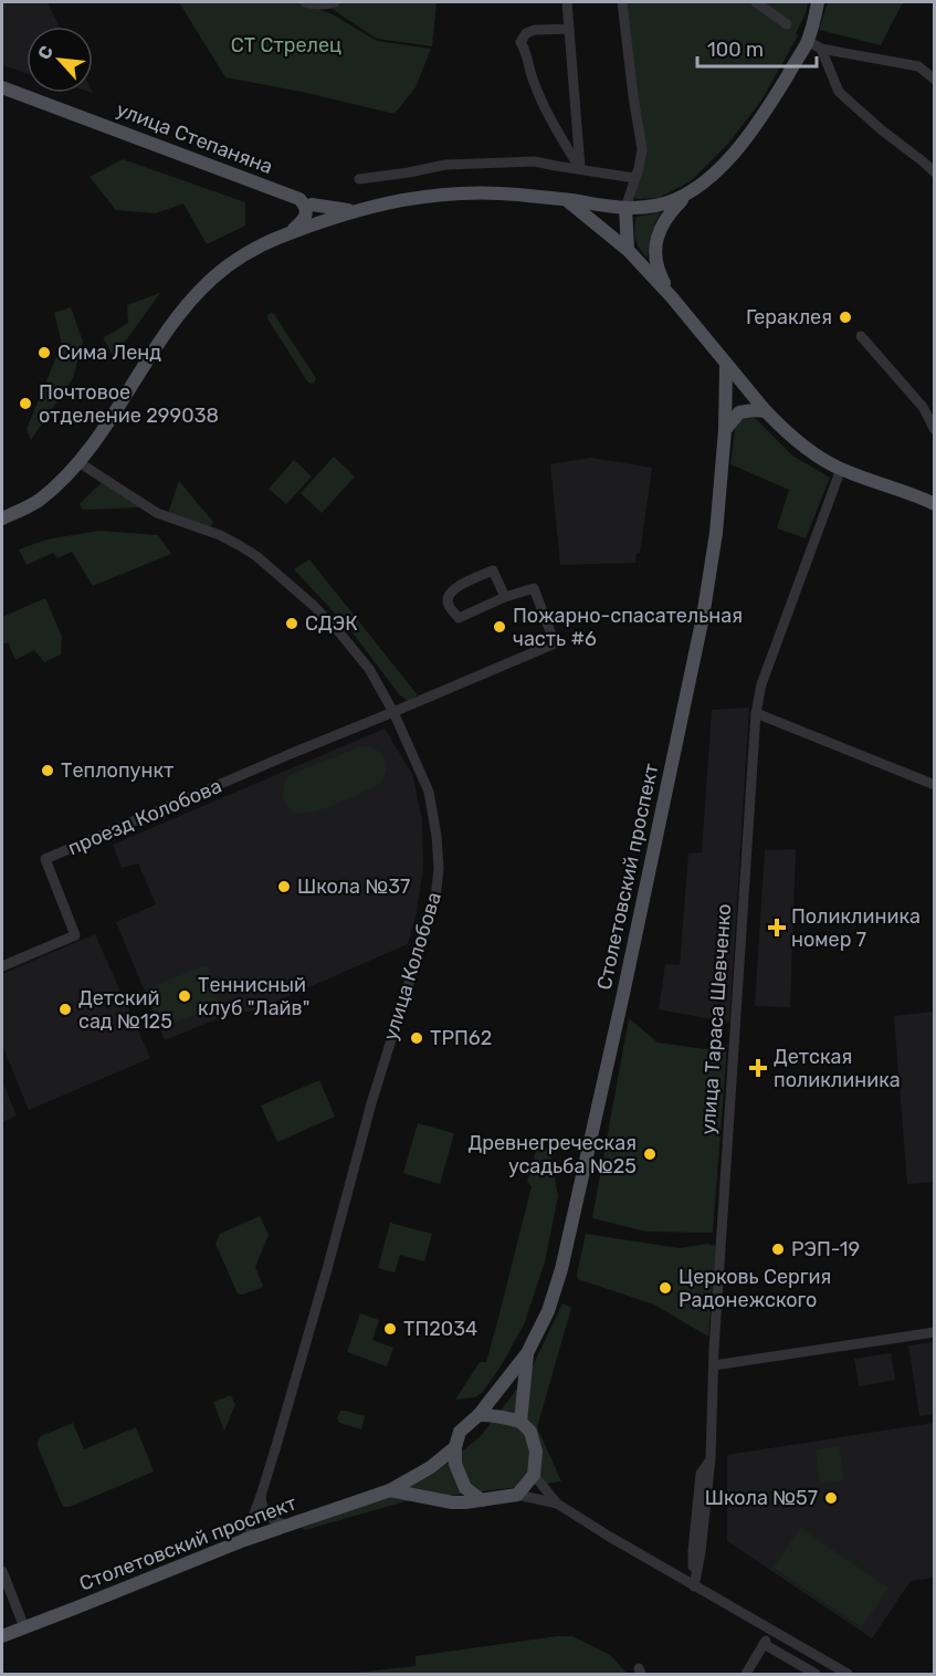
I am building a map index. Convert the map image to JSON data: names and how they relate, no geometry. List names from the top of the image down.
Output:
{
  "streets": {
    "main road": ["улица Степаняна", "Столетовский проспект"],
    "street": ["проезд Колобова", "улица Колобова", "улица Тараса Шевченко"]
  },
  "crossings": [
    ["проезд Колобова", "улица Колобова"],
    ["Столетовский проспект", "улица Колобова"]
  ],
  "parks": ["СТ Стрелец"],
  "places": {
    "other": [
      "Гераклея",
      "Сима Ленд",
      "Почтовое отделение 299038",
      "СДЭК",
      "Пожарно-спасательная часть #6",
      "Теплопункт",
      "Школа №37",
      "Теннисный клуб \"Лайв\"",
      "Детский сад №125",
      "ТРП62",
      "Древнегреческая усадьба №25",
      "РЭП-19",
      "Церковь Сергия Радонежского",
      "ТП2034",
      "Школа №57"
    ],
    "health": ["Поликлиника номер 7", "Детская поликлиника"]
  },
  "scale_bar": "100 m",
  "north": "top left"
}
